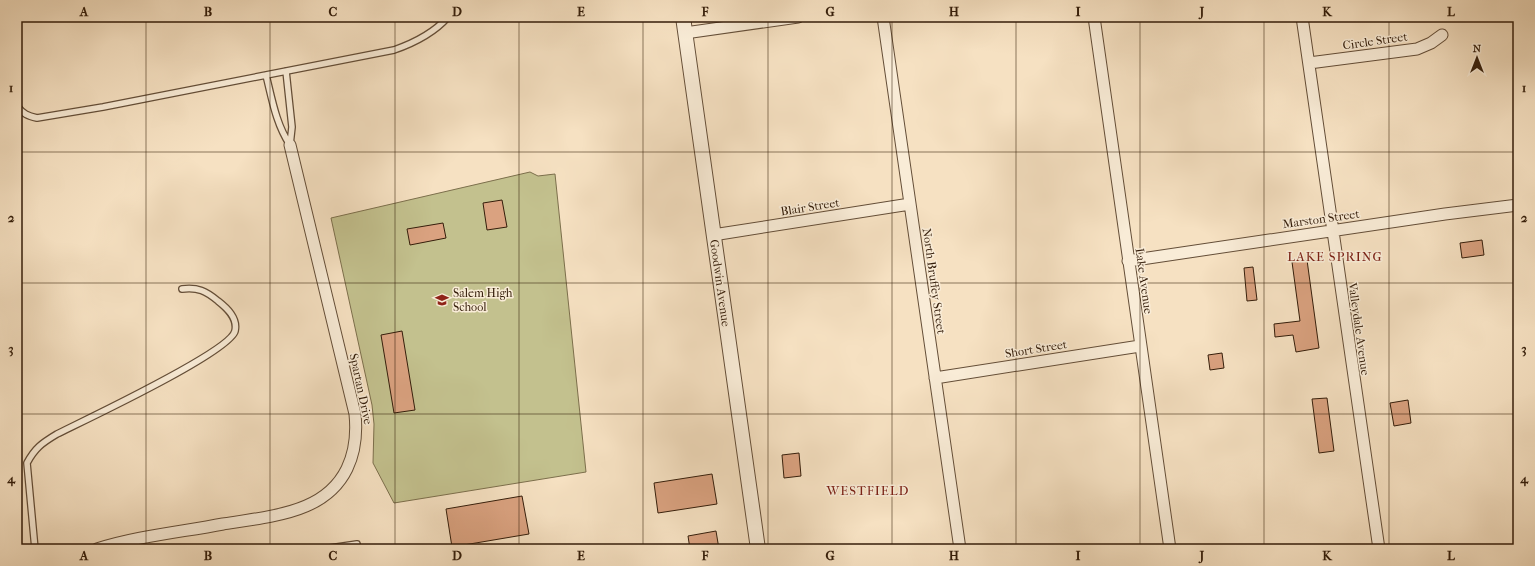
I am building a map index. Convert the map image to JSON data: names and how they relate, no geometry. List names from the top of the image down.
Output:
{
  "streets": {
    "street": [
      "Circle Street",
      "Blair Street",
      "Marston Street",
      "North Bruffey Street",
      "Lake Avenue",
      "Goodwin Avenue",
      "Valleydale Avenue",
      "Short Street",
      "Spartan Drive"
    ]
  },
  "crossings": [
    ["Circle Street", "Valleydale Avenue"],
    ["Blair Street", "North Bruffey Street"],
    ["Blair Street", "Goodwin Avenue"],
    ["Marston Street", "Lake Avenue"],
    ["Marston Street", "Valleydale Avenue"],
    ["North Bruffey Street", "Short Street"],
    ["Lake Avenue", "Short Street"]
  ],
  "districts": ["LAKE SPRING", "WESTFIELD"],
  "places": {
    "school or university": ["Salem High School"]
  },
  "north": "top",
  "grid": {
    "columns": [
      "A",
      "B",
      "C",
      "D",
      "E",
      "F",
      "G",
      "H",
      "I",
      "J",
      "K",
      "L"
    ],
    "rows": [
      "1",
      "2",
      "3",
      "4"
    ]
  }
}
